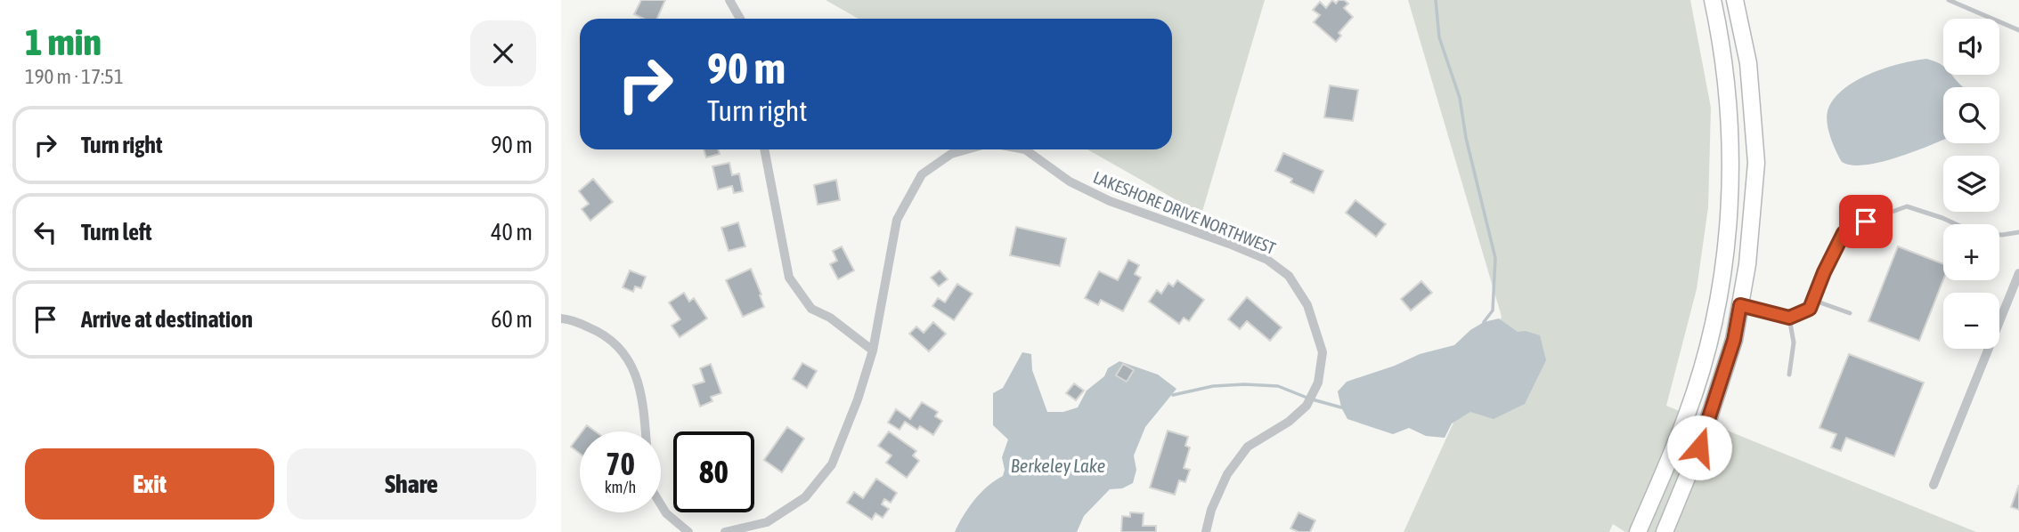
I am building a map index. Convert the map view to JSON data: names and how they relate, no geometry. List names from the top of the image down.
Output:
{
  "streets": {
    "street": ["LAKESHORE DRIVE NORTHWEST"]
  },
  "water": ["Berkeley Lake"],
  "page": {
    "heading": ["1 min", "190 m · 17:51"],
    "map_buttons": ["+", "−"],
    "turn": ["90 m", "Turn right"],
    "list": [
      {
        "name": "Turn right",
        "value": "90 m"
      },
      {
        "name": "Turn left",
        "value": "40 m"
      },
      {
        "name": "Arrive at destination",
        "value": "60 m"
      }
    ],
    "speed": "70 km/h",
    "limit": "80",
    "buttons": ["Exit", "Share"]
  }
}
